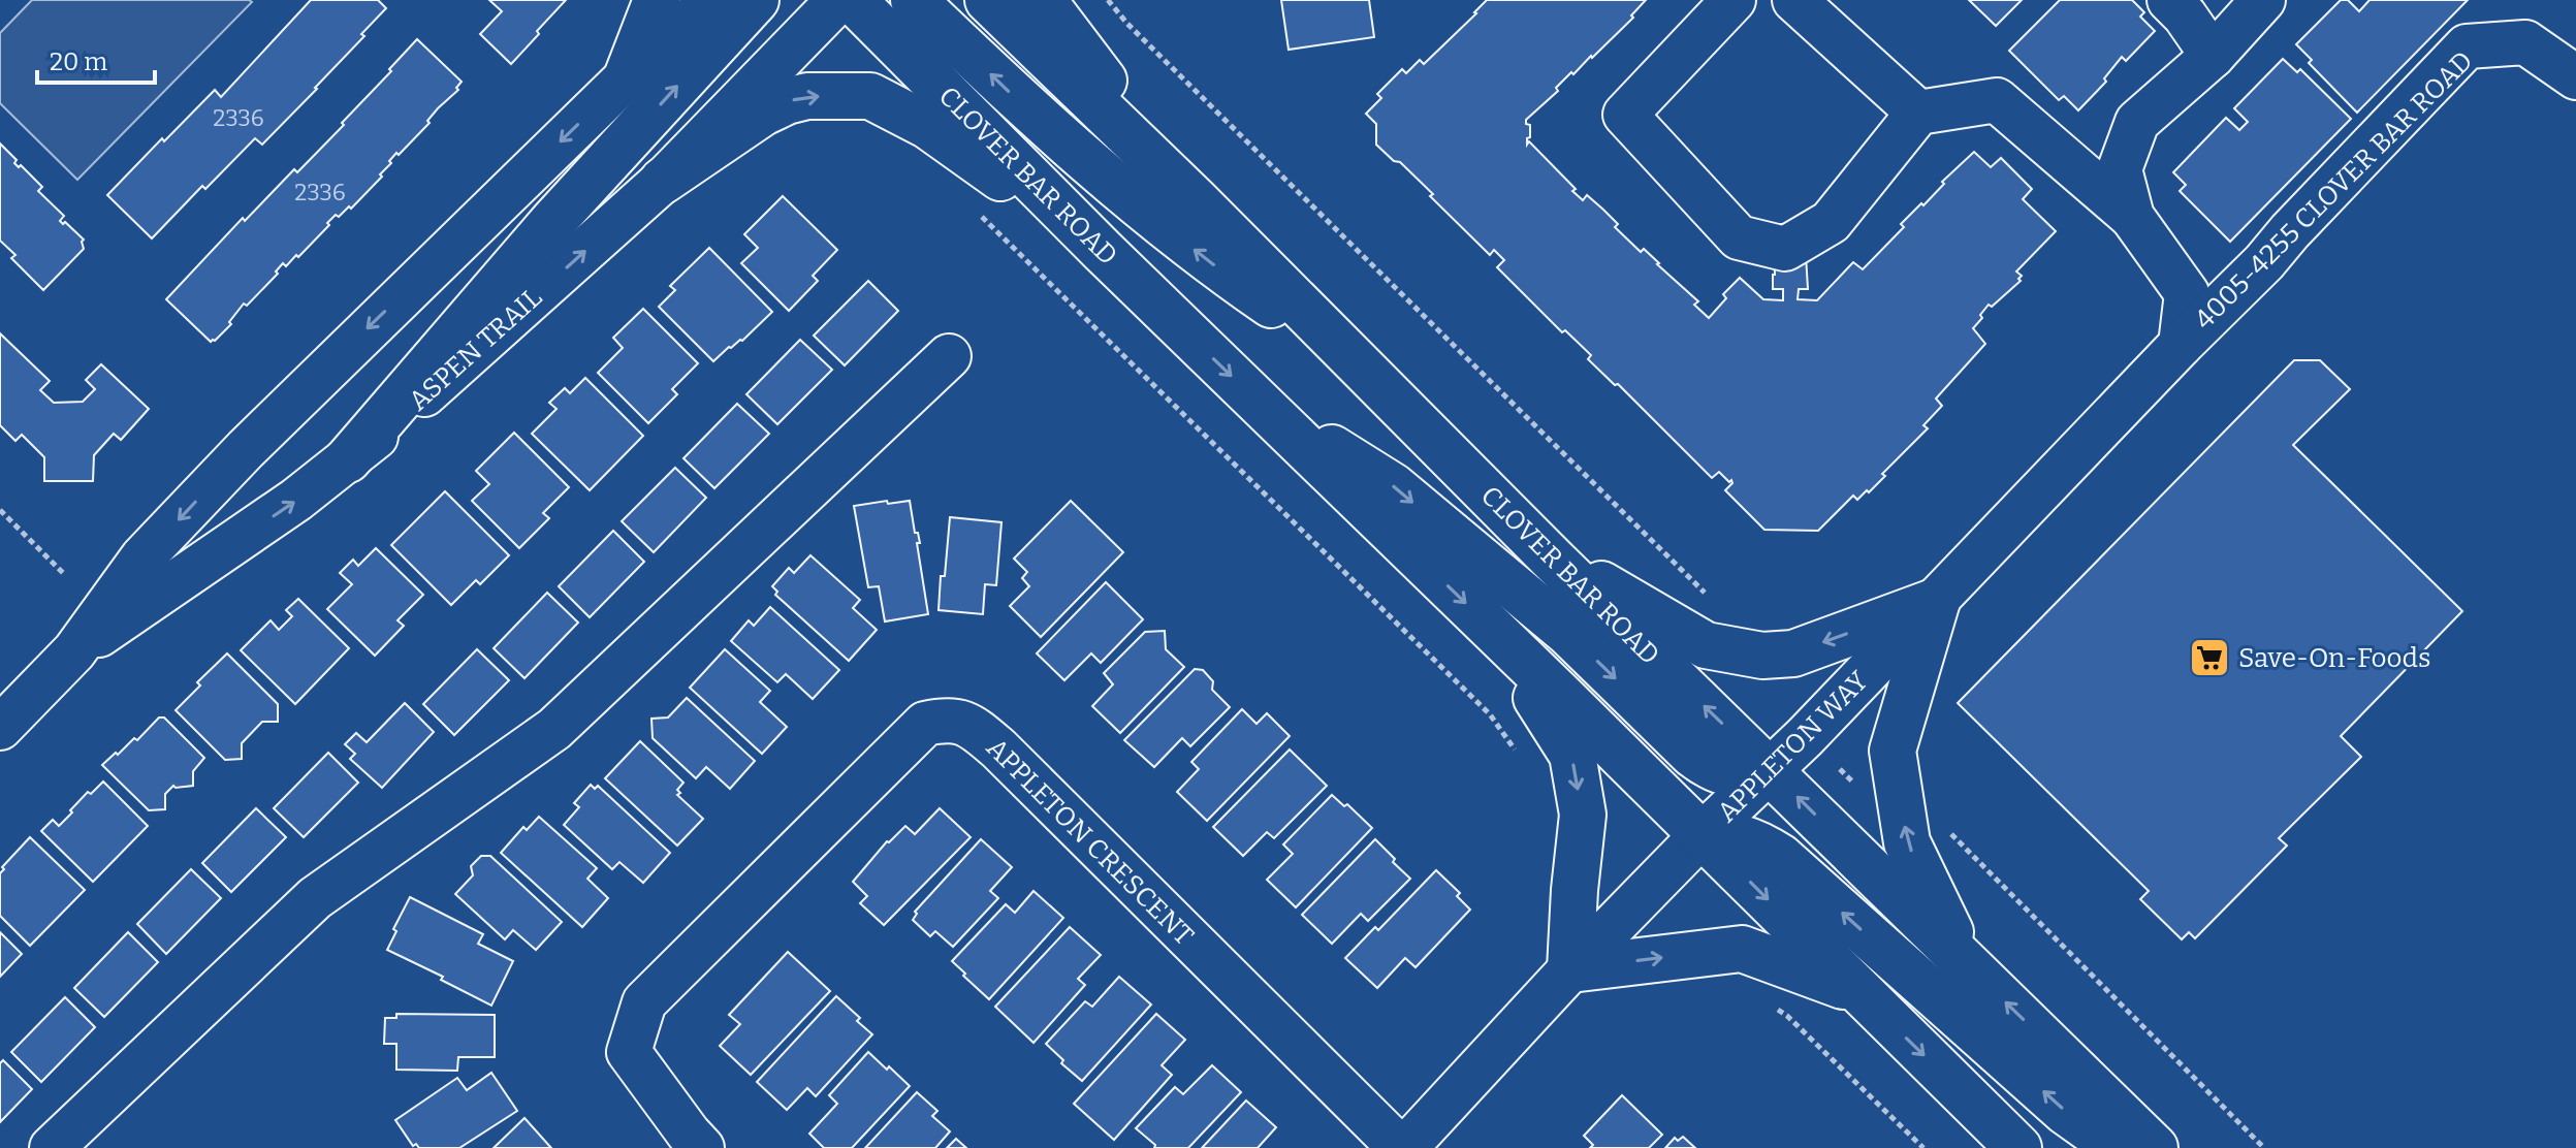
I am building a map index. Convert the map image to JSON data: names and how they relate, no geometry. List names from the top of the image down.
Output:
{
  "streets": {
    "main road": ["CLOVER BAR ROAD"],
    "street": [
      "4005-4255 CLOVER BAR ROAD",
      "ASPEN TRAIL",
      "APPLETON WAY",
      "APPLETON CRESCENT"
    ]
  },
  "crossings": [
    ["CLOVER BAR ROAD", "APPLETON WAY"],
    ["4005-4255 CLOVER BAR ROAD", "APPLETON WAY"],
    ["APPLETON WAY", "APPLETON CRESCENT"]
  ],
  "places": {
    "supermarket": ["Save-On-Foods"]
  },
  "house_numbers": ["2336", "2336"],
  "scale_bar": "20 m"
}
